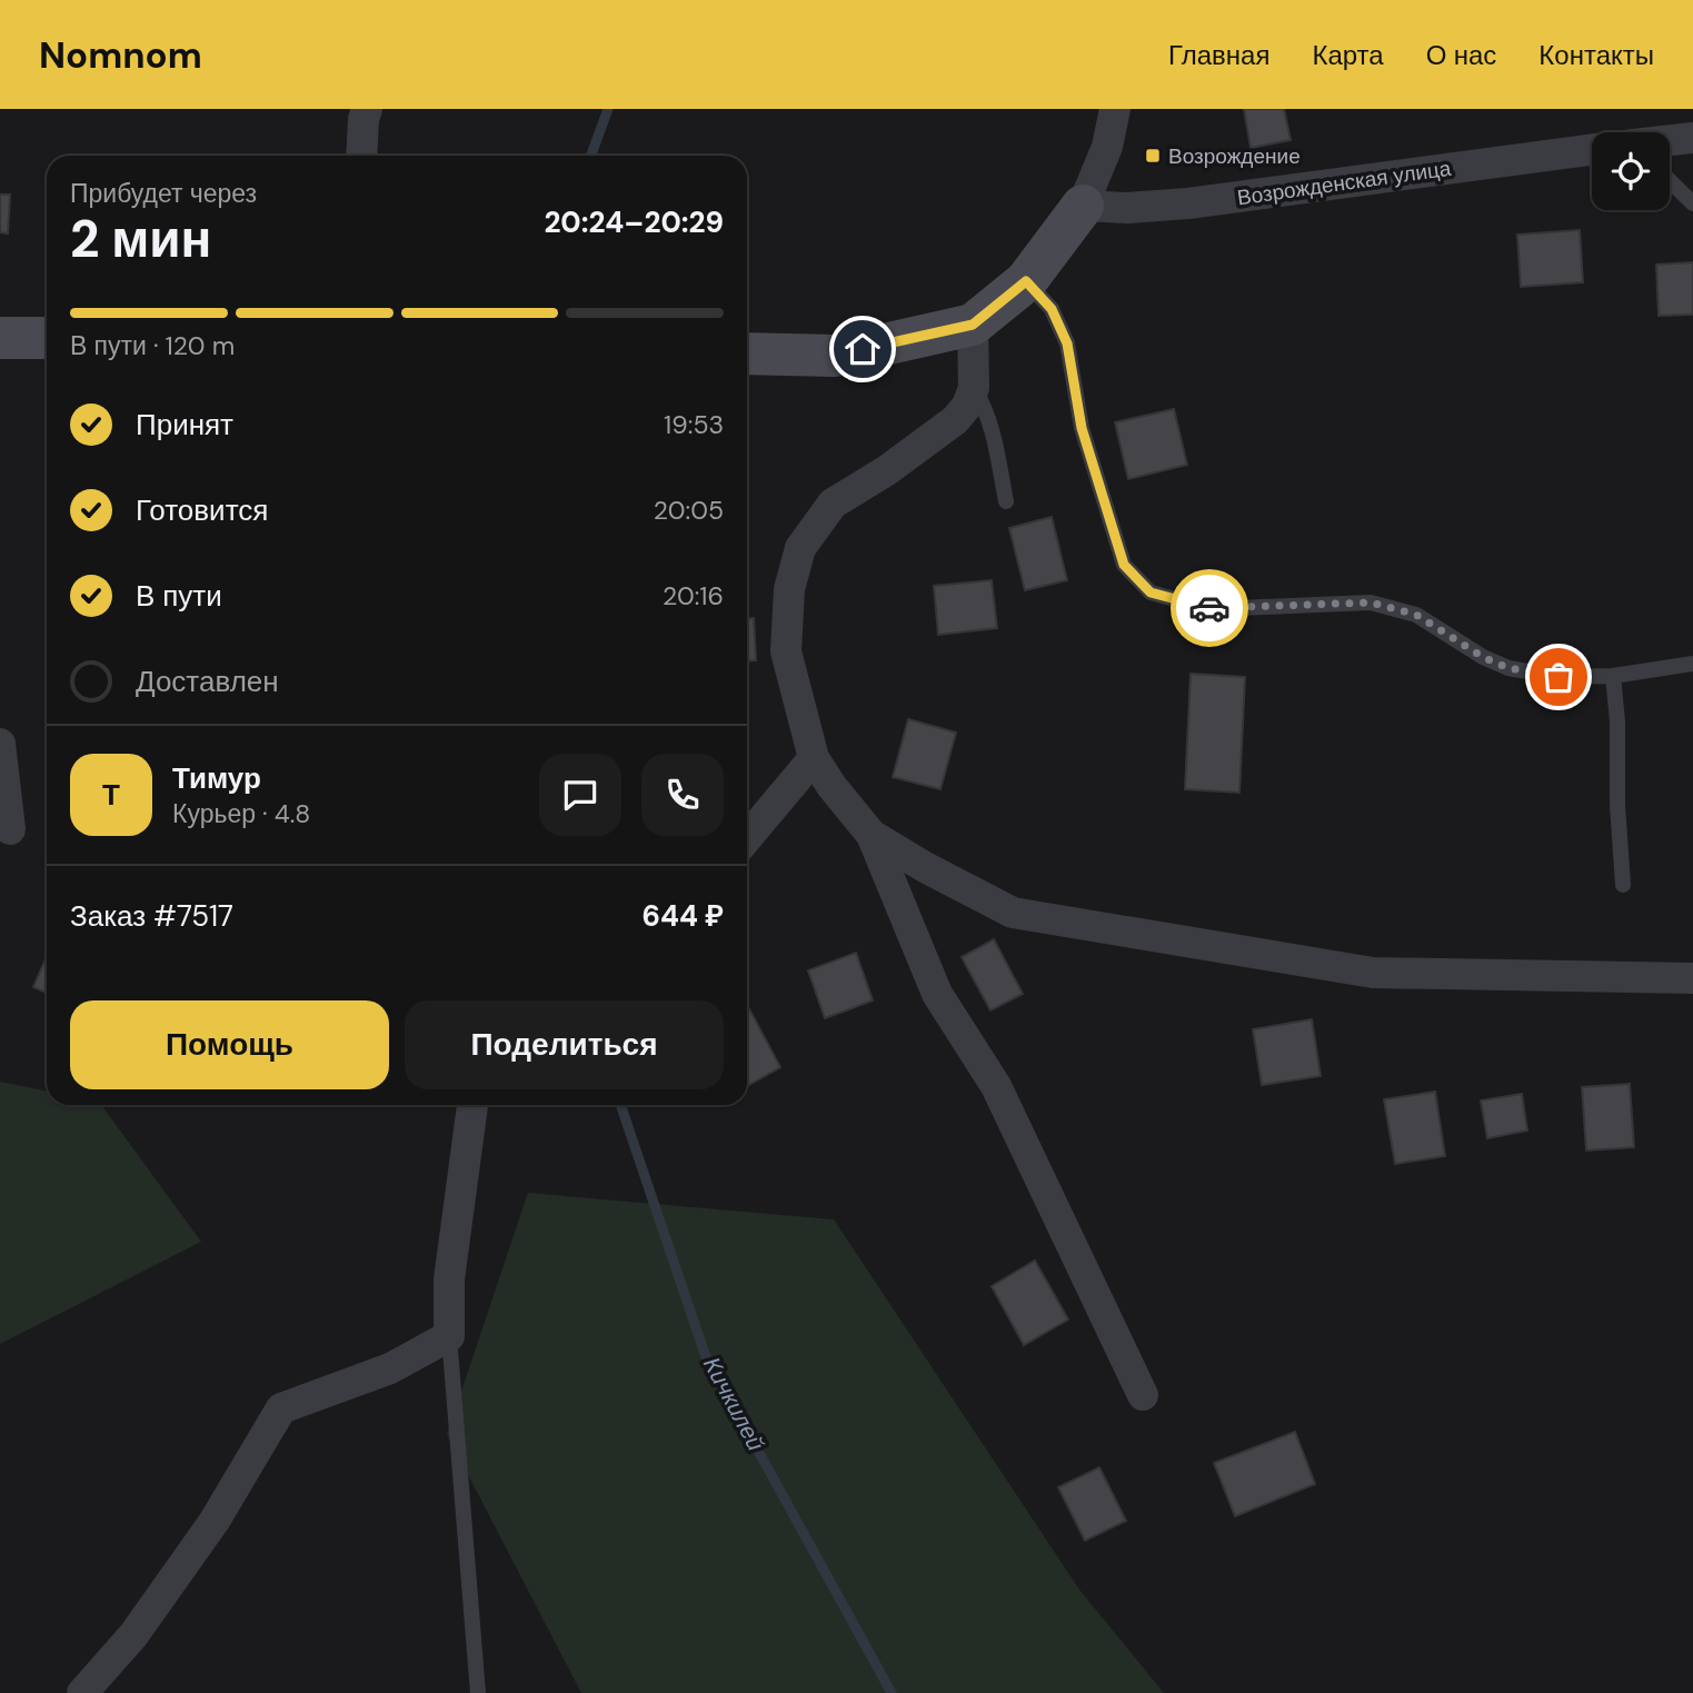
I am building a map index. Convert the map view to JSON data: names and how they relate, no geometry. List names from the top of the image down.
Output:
{
  "streets": {
    "street": ["Возрожденская улица"]
  },
  "water": ["Кичкилей"],
  "places": {
    "transit": ["Возрождение"]
  },
  "page": {
    "header": "Nomnom",
    "nav": [
      "Главная",
      "Карта",
      "О нас",
      "Контакты"
    ],
    "heading": ["2 мин", "Прибудет через", "20:24–20:29"],
    "panel": [
      "Тимур",
      "Курьер · 4.8",
      "Заказ #7517",
      "644 ₽"
    ],
    "bar": "В пути · 120 m",
    "list": [
      ["Принят", "19:53"],
      ["Готовится", "20:05"],
      ["В пути", "20:16"],
      "Доставлен"
    ],
    "round": "Т",
    "buttons": ["Помощь", "Поделиться"]
  }
}
